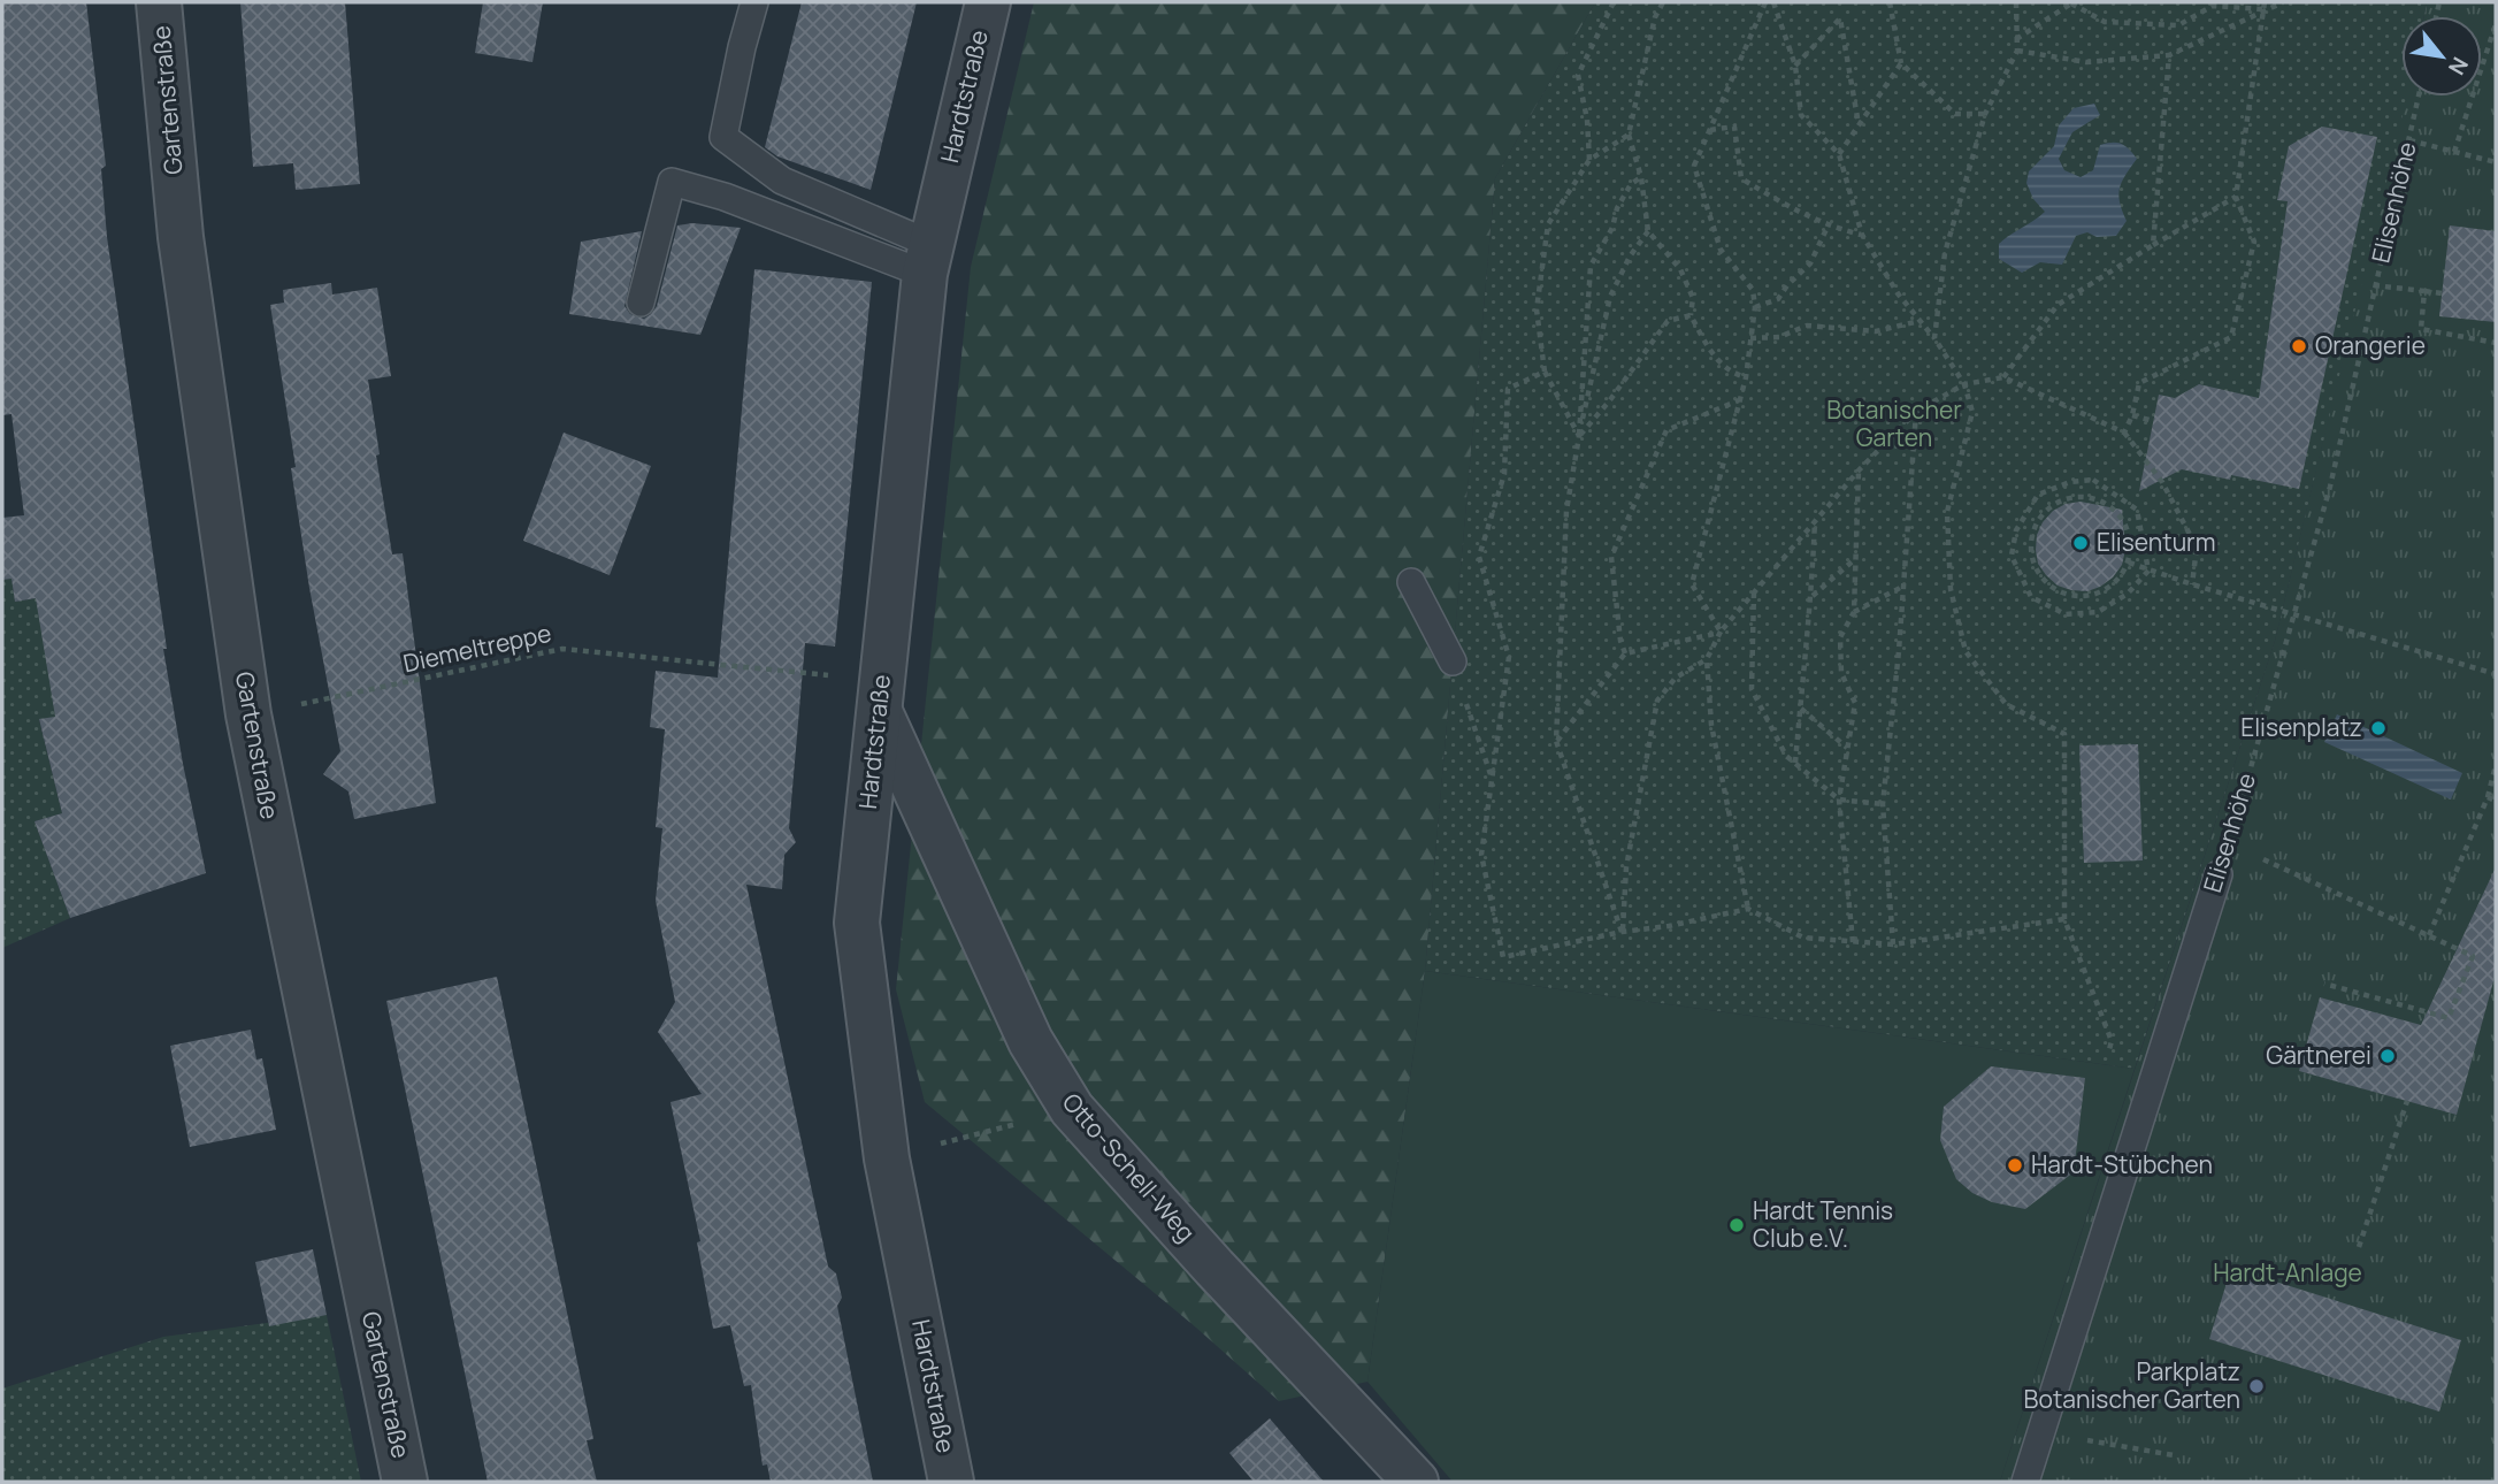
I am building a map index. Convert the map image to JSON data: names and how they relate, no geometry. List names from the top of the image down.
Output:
{
  "streets": {
    "street": ["Hardtstraße", "Gartenstraße", "Otto-Schell-Weg"],
    "lane": ["Elisenhöhe"],
    "path": ["Diemeltreppe"]
  },
  "crossings": [
    ["Hardtstraße", "Otto-Schell-Weg"]
  ],
  "parks": ["Botanischer Garten", "Hardt-Anlage"],
  "places": [
    "Orangerie",
    "Elisenturm",
    "Elisenplatz",
    "Gärtnerei",
    "Hardt-Stübchen",
    "Hardt Tennis Club e.V.",
    "Parkplatz Botanischer Garten"
  ],
  "north": "bottom right"
}
